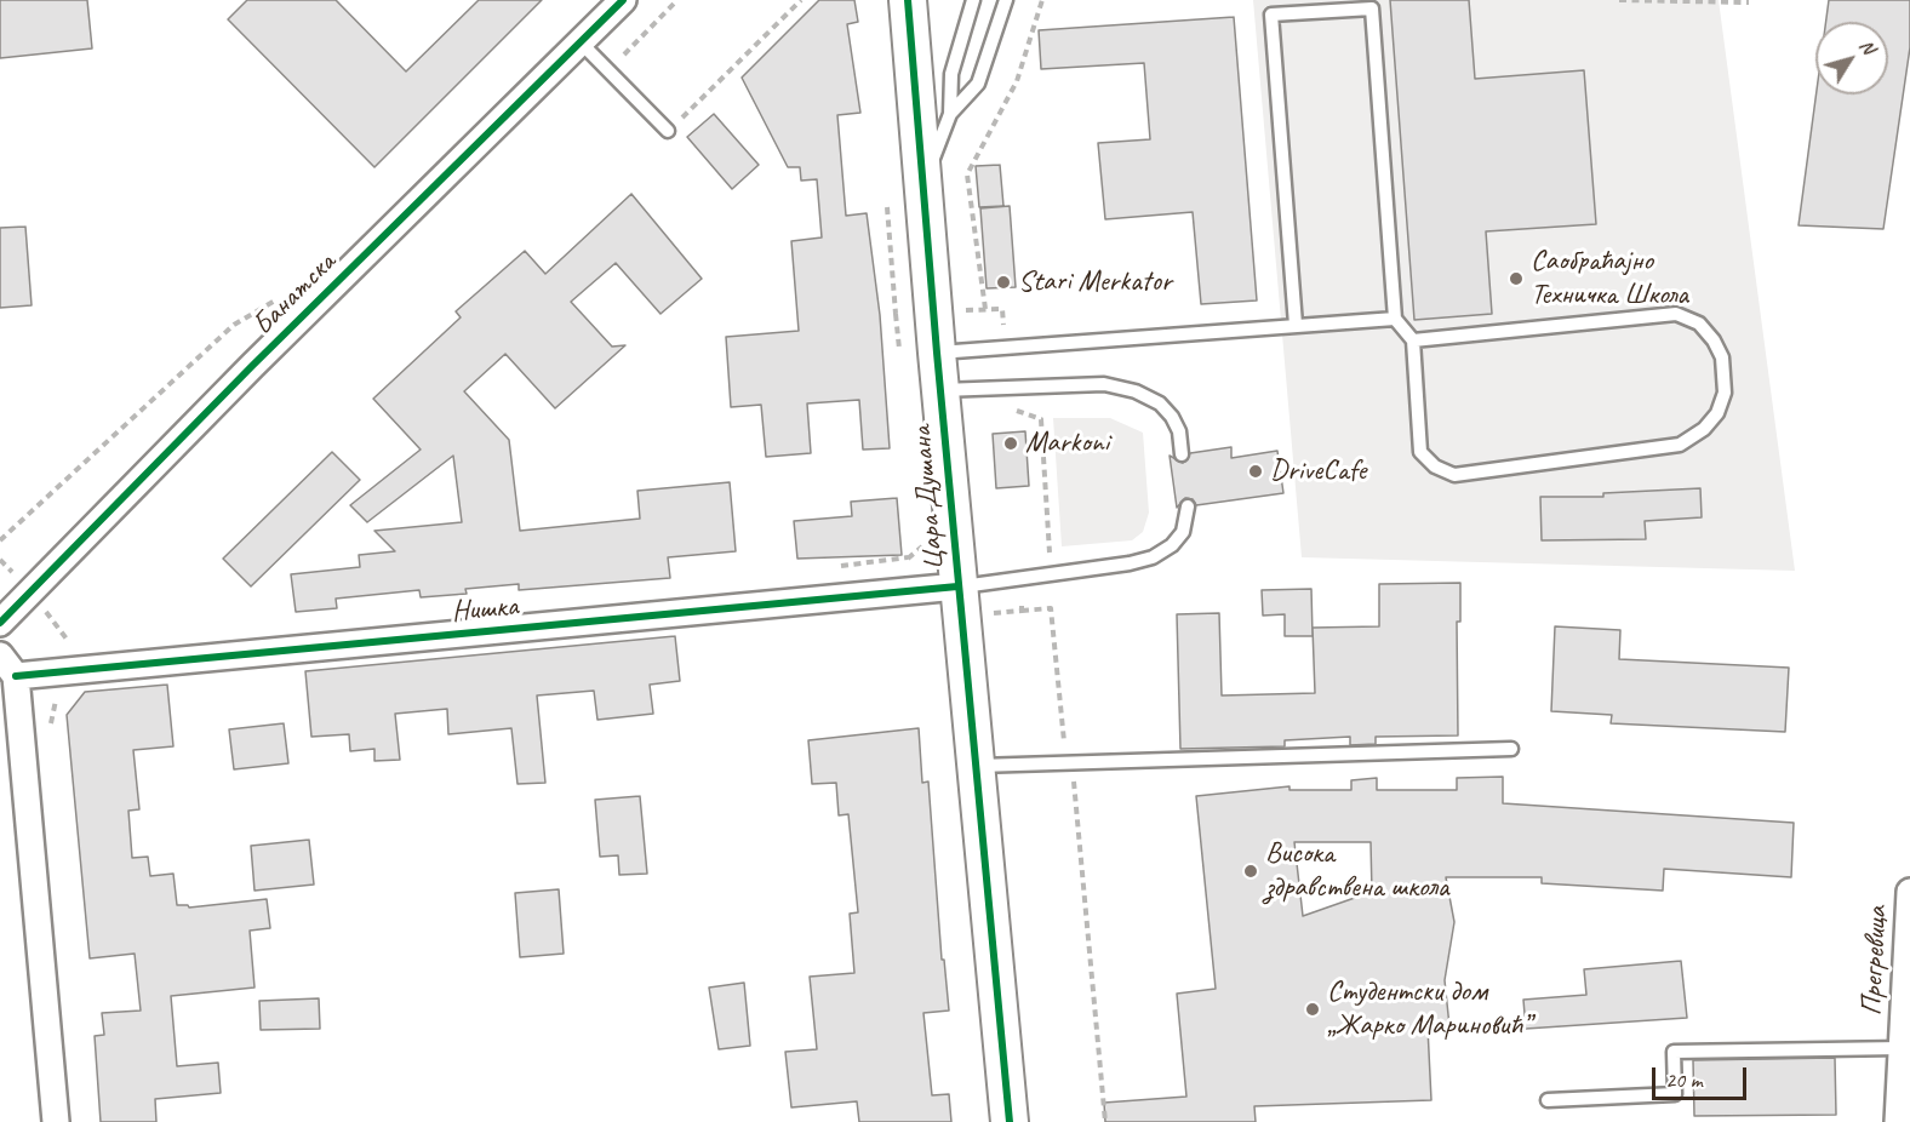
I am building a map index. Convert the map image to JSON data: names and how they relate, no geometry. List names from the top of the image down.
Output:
{
  "streets": {
    "main road": ["Цара Душана"],
    "street": ["Банатска", "Нишка", "Прегревица"]
  },
  "crossings": [
    ["Цара Душана", "Нишка"]
  ],
  "places": [
    "Саобраћајно Техничка Школа",
    "Stari Merkator",
    "Markoni",
    "DriveCafe",
    "Висока здравствена школа",
    "Студентски дом „Жарко Мариновић”"
  ],
  "scale_bar": "20 m",
  "north": "top right"
}
